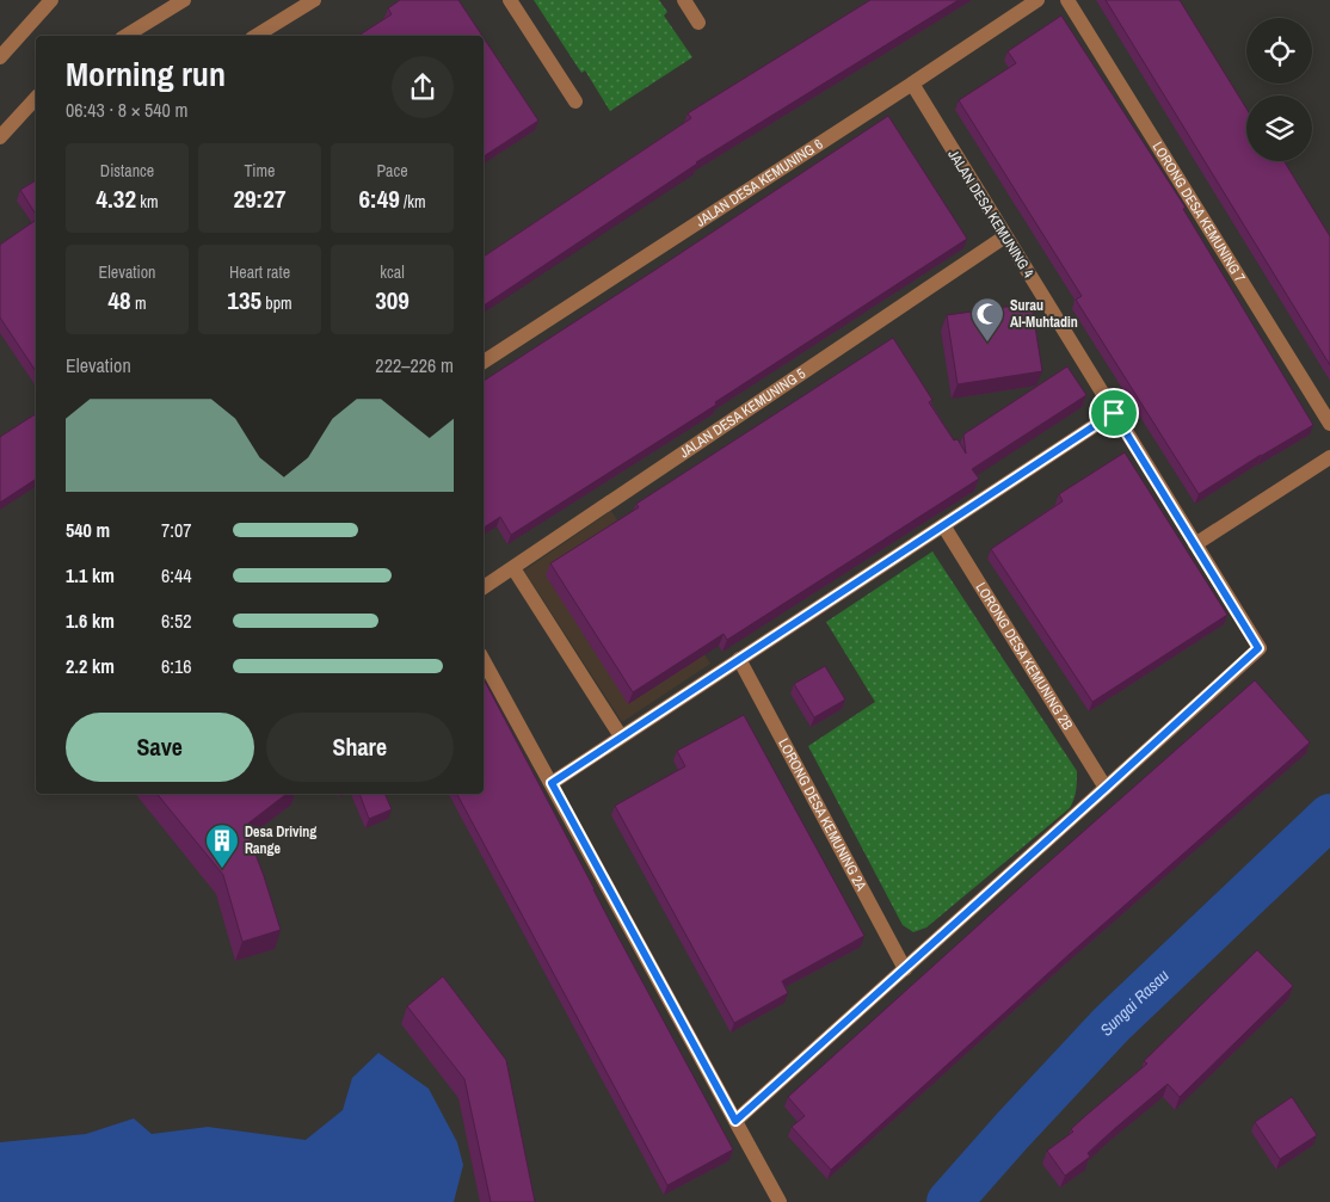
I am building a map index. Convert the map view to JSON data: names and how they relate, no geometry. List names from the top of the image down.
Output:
{
  "streets": {
    "street": [
      "JALAN DESA KEMUNING 6",
      "LORONG DESA KEMUNING 7",
      "JALAN DESA KEMUNING 4",
      "JALAN DESA KEMUNING 5",
      "LORONG DESA KEMUNING 2B",
      "LORONG DESA KEMUNING 2A"
    ]
  },
  "crossings": [
    ["JALAN DESA KEMUNING 6", "JALAN DESA KEMUNING 4"],
    ["JALAN DESA KEMUNING 4", "JALAN DESA KEMUNING 5"],
    ["JALAN DESA KEMUNING 4", "LORONG DESA KEMUNING 2B"]
  ],
  "water": ["Sungai Rasau"],
  "places": {
    "mosque": ["Surau Al-Muhtadin"],
    "building": ["Desa Driving Range"]
  },
  "page": {
    "heading": ["Morning run", "06:43 · 8 × 540 m"],
    "stats": [
      ["Distance", "4.32 km"],
      ["Time", "29:27"],
      ["Pace", "6:49 /km"],
      ["Elevation", "48 m"],
      ["Heart rate", "135 bpm"],
      ["kcal", "309"]
    ],
    "chart": ["Elevation", "222–226 m"],
    "list": [
      {
        "name": "540 m",
        "note": "7:07"
      },
      {
        "name": "1.1 km",
        "note": "6:44"
      },
      {
        "name": "1.6 km",
        "note": "6:52"
      },
      {
        "name": "2.2 km",
        "note": "6:16"
      }
    ],
    "buttons": ["Save", "Share"]
  }
}
